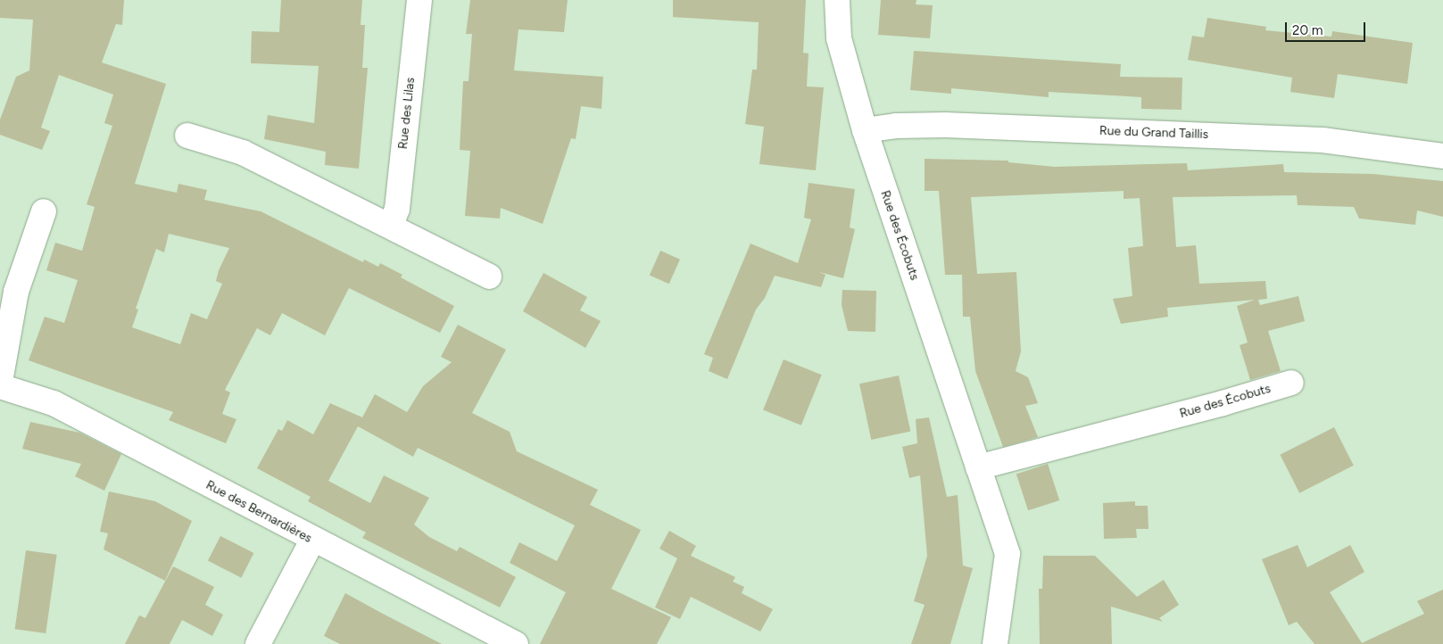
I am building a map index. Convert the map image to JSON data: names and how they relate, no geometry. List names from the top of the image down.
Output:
{
  "streets": {
    "street": [
      "Rue des Lilas",
      "Rue du Grand Taillis",
      "Rue des Écobuts",
      "Rue des Bernardières"
    ]
  },
  "crossings": [
    ["Rue du Grand Taillis", "Rue des Écobuts"]
  ],
  "scale_bar": "20 m"
}
